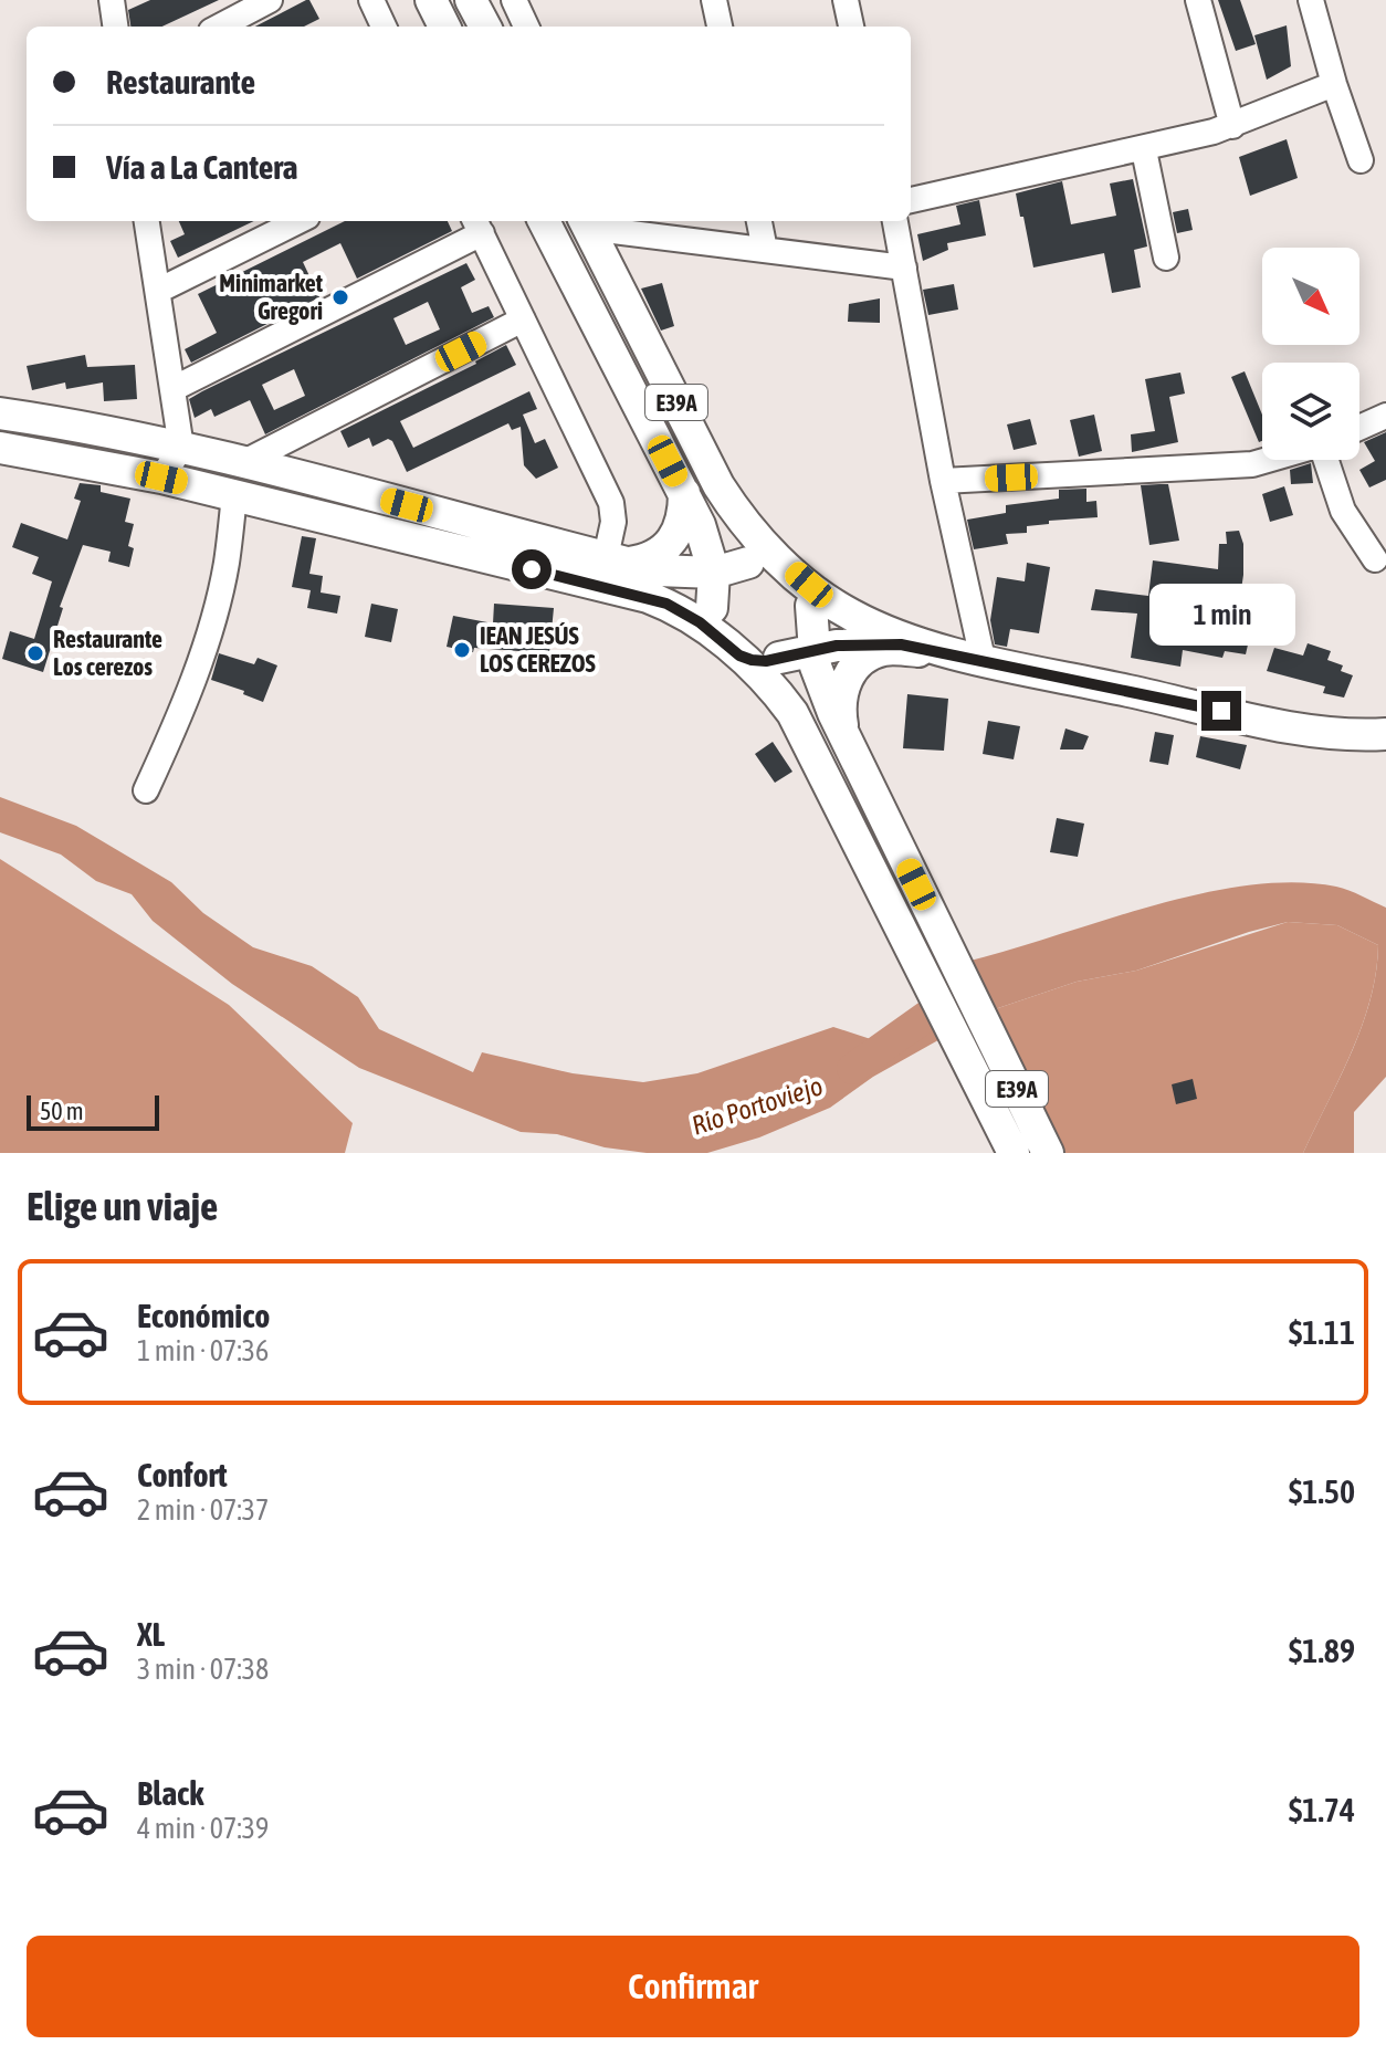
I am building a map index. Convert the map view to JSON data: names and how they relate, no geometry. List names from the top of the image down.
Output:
{
  "streets": {
    "main road": ["E39A"]
  },
  "water": ["Río Portoviejo"],
  "places": ["Minimarket Gregori", "IEAN JESÚS LOS CEREZOS", "Restaurante Los cerezos"],
  "scale_bar": "50 m",
  "north": "bottom right",
  "page": {
    "banner": ["Restaurante", "Vía a La Cantera"],
    "bubble": "1 min",
    "scale": "50 m",
    "heading": "Elige un viaje",
    "list": [
      {
        "name": "Económico",
        "note": "1 min · 07:36",
        "value": "$1.11"
      },
      {
        "name": "Confort",
        "note": "2 min · 07:37",
        "value": "$1.50"
      },
      {
        "name": "XL",
        "note": "3 min · 07:38",
        "value": "$1.89"
      },
      {
        "name": "Black",
        "note": "4 min · 07:39",
        "value": "$1.74"
      }
    ],
    "buttons": "Confirmar"
  }
}
